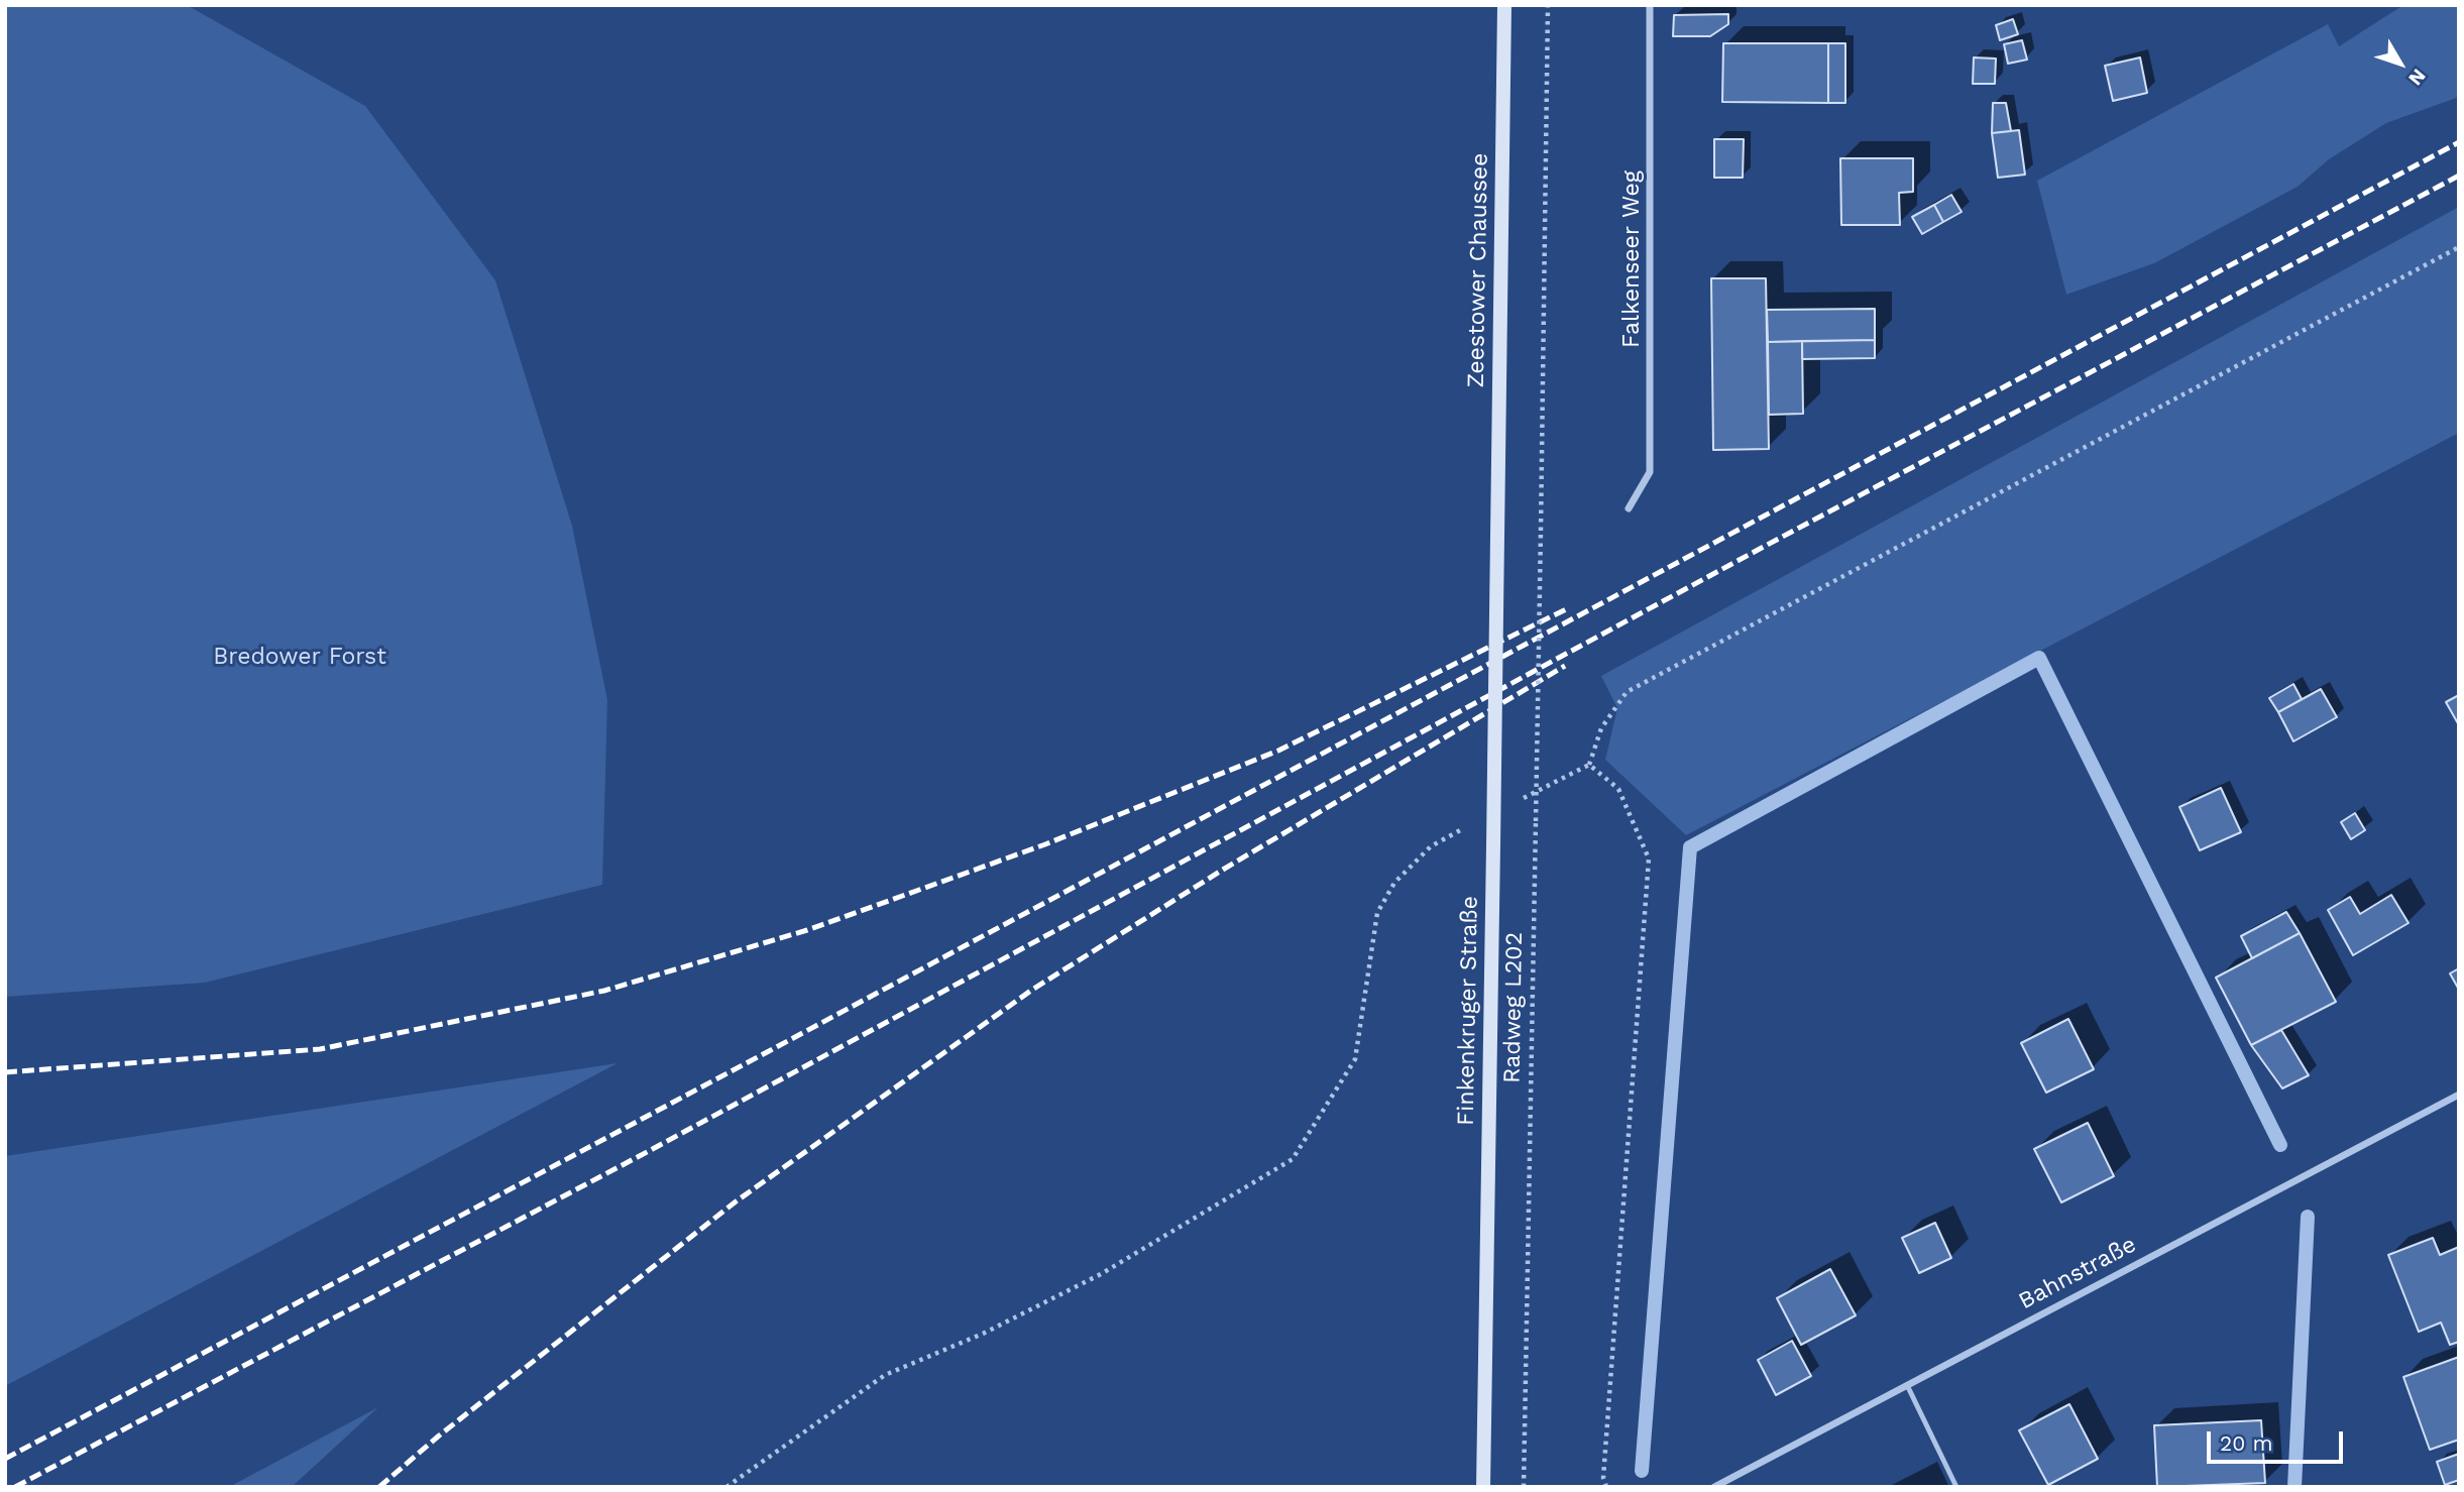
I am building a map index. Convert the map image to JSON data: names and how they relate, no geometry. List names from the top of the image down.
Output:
{
  "streets": {
    "main road": ["Zeestower Chaussee", "Finkenkruger Straße"],
    "street": ["Falkenseer Weg", "Bahnstraße"],
    "path": ["Radweg L202"]
  },
  "crossings": [
    ["Zeestower Chaussee", "Finkenkruger Straße"]
  ],
  "parks": ["Bredower Forst"],
  "scale_bar": "20 m",
  "north": "bottom right"
}
